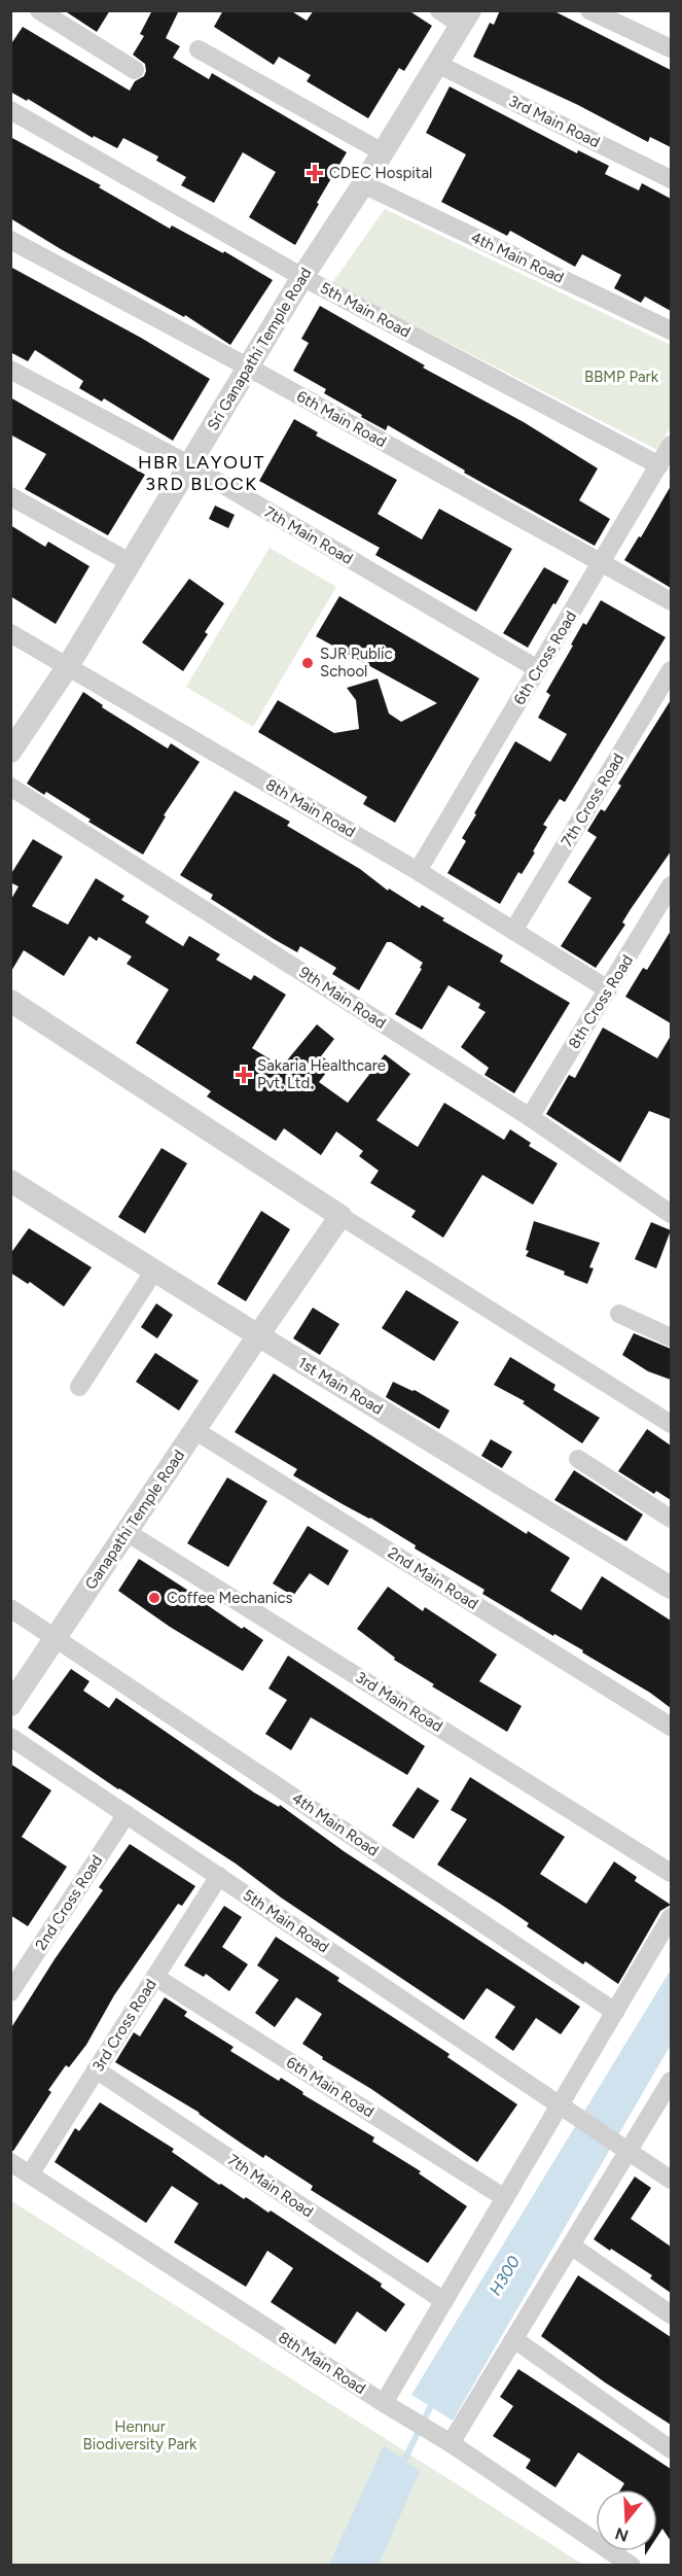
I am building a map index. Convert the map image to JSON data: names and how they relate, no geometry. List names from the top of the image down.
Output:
{
  "streets": {
    "street": [
      "3rd Main Road",
      "4th Main Road",
      "5th Main Road",
      "Sri Ganapathi Temple Road",
      "6th Main Road",
      "7th Main Road",
      "6th Cross Road",
      "7th Cross Road",
      "8th Main Road",
      "9th Main Road",
      "8th Cross Road",
      "1st Main Road",
      "Ganapathi Temple Road",
      "2nd Main Road",
      "2nd Cross Road",
      "3rd Cross Road"
    ]
  },
  "crossings": [
    ["3rd Main Road", "Sri Ganapathi Temple Road"],
    ["3rd Main Road", "Ganapathi Temple Road"],
    ["4th Main Road", "Sri Ganapathi Temple Road"],
    ["4th Main Road", "Ganapathi Temple Road"],
    ["5th Main Road", "Sri Ganapathi Temple Road"],
    ["5th Main Road", "6th Cross Road"],
    ["5th Main Road", "2nd Cross Road"],
    ["5th Main Road", "3rd Cross Road"],
    ["Sri Ganapathi Temple Road", "6th Main Road"],
    ["Sri Ganapathi Temple Road", "7th Main Road"],
    ["Sri Ganapathi Temple Road", "8th Main Road"],
    ["6th Main Road", "6th Cross Road"],
    ["6th Main Road", "3rd Cross Road"],
    ["7th Main Road", "6th Cross Road"],
    ["7th Main Road", "3rd Cross Road"],
    ["6th Cross Road", "8th Main Road"],
    ["7th Cross Road", "8th Main Road"],
    ["8th Main Road", "8th Cross Road"],
    ["8th Main Road", "3rd Cross Road"],
    ["9th Main Road", "8th Cross Road"],
    ["1st Main Road", "Ganapathi Temple Road"],
    ["Ganapathi Temple Road", "2nd Main Road"]
  ],
  "districts": ["HBR LAYOUT 3RD BLOCK"],
  "water": ["H300"],
  "parks": ["BBMP Park", "Hennur Biodiversity Park"],
  "places": {
    "health": ["CDEC Hospital", "Sakaria Healthcare Pvt. Ltd."],
    "other": ["SJR Public School", "Coffee Mechanics"]
  },
  "north": "bottom"
}
